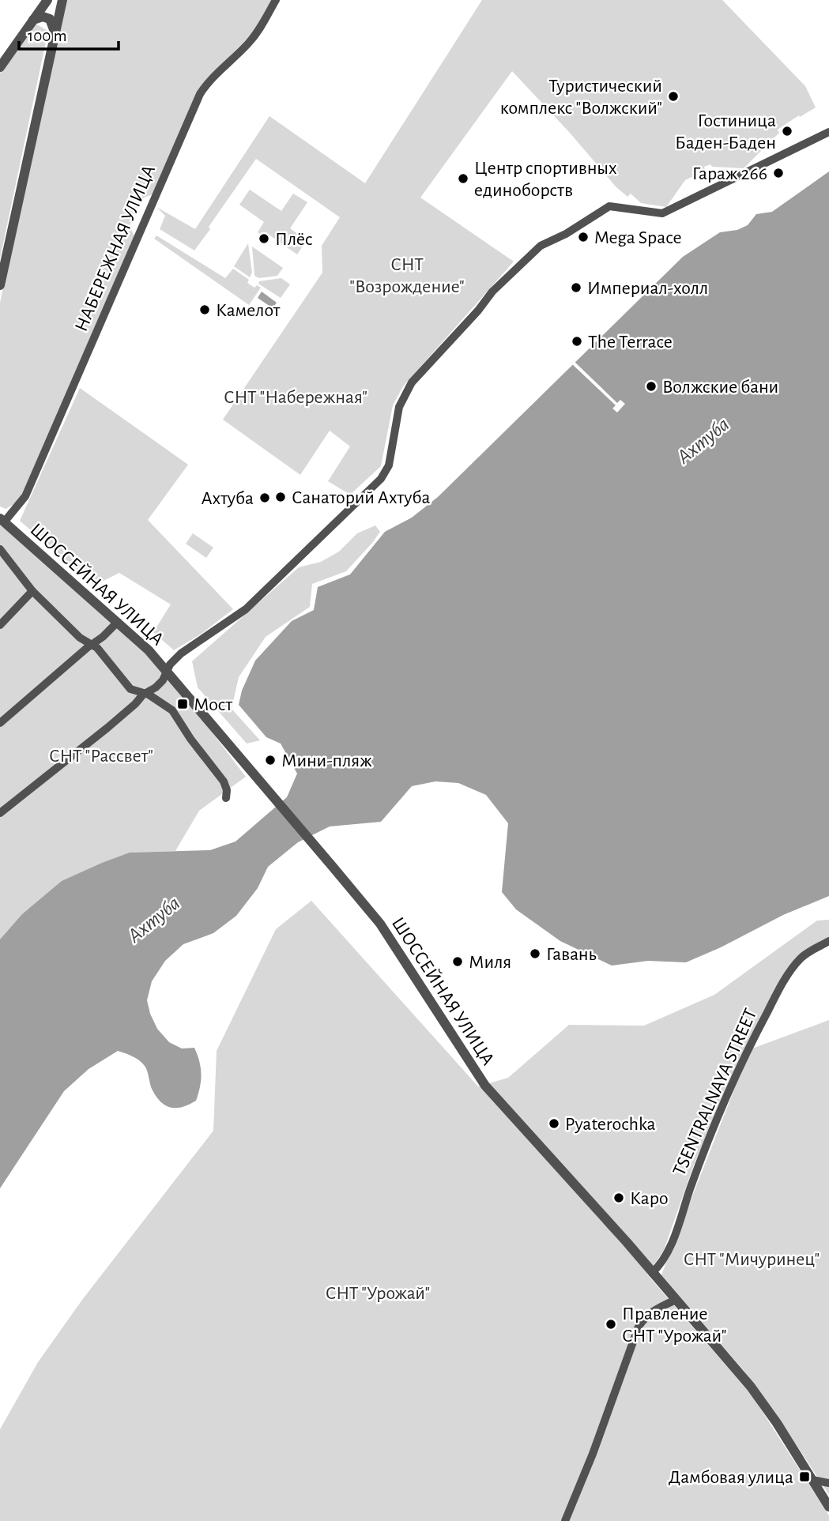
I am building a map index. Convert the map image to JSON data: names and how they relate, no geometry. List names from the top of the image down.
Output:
{
  "streets": {
    "street": ["НАБЕРЕЖНАЯ УЛИЦА", "ШОССЕЙНАЯ УЛИЦА", "TSENTRALNAYA STREET"]
  },
  "crossings": [
    ["НАБЕРЕЖНАЯ УЛИЦА", "ШОССЕЙНАЯ УЛИЦА"],
    ["ШОССЕЙНАЯ УЛИЦА", "TSENTRALNAYA STREET"]
  ],
  "water": ["Ахтуба"],
  "parks": [
    "СНТ \"Возрождение\"",
    "СНТ \"Набережная\"",
    "СНТ \"Рассвет\"",
    "СНТ \"Мичуринец\"",
    "СНТ \"Урожай\""
  ],
  "places": {
    "other": [
      "Туристический комплекс \"Волжский\"",
      "Гостиница Баден-Баден",
      "Гараж 266",
      "Центр спортивных единоборств",
      "Mega Space",
      "Плёс",
      "Империал-холл",
      "Камелот",
      "The Terrace",
      "Волжские бани",
      "Санаторий Ахтуба",
      "Ахтуба",
      "Мини-пляж",
      "Гавань",
      "Миля",
      "Pyaterochka",
      "Каро",
      "Правление СНТ \"Урожай\""
    ],
    "transit": ["Мост", "Дамбовая улица"]
  },
  "scale_bar": "100 m"
}
